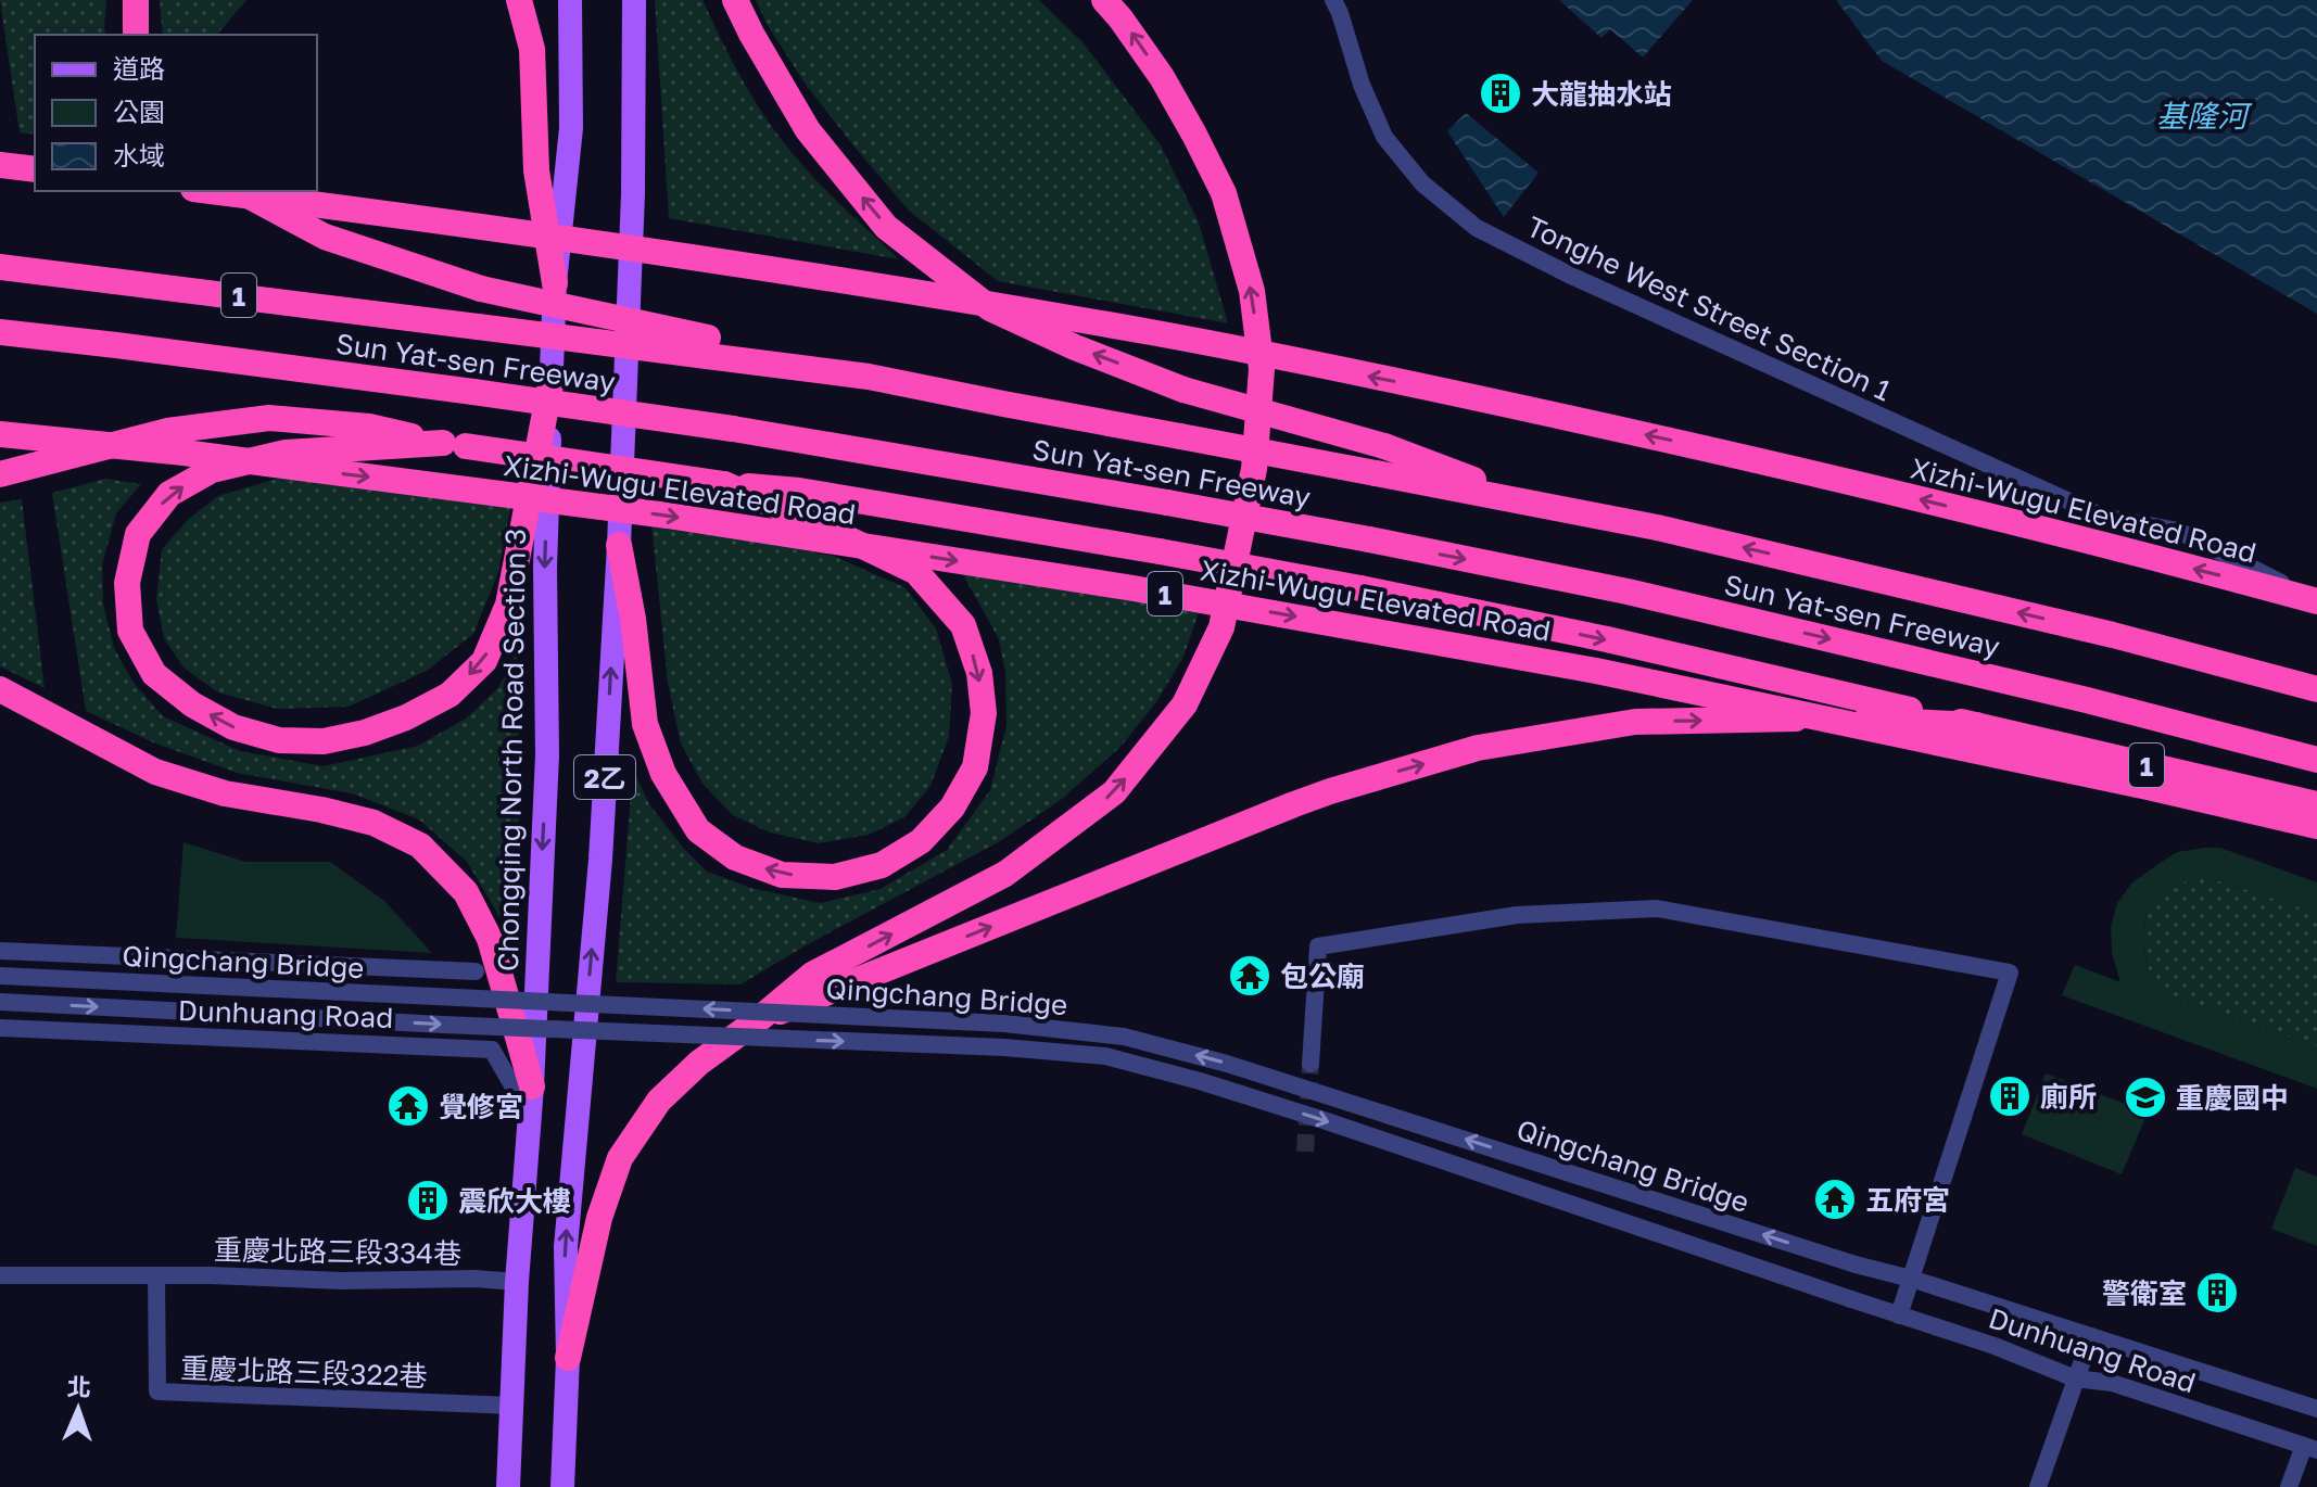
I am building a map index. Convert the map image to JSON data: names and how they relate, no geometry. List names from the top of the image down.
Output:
{
  "streets": {
    "highway": ["1", "Sun Yat-sen Freeway", "Xizhi-Wugu Elevated Road"],
    "main road": ["Chongqing North Road Section 3", "2乙"],
    "street": [
      "Tonghe West Street Section 1",
      "Qingchang Bridge",
      "Dunhuang Road",
      "重慶北路三段334巷",
      "重慶北路三段322巷"
    ]
  },
  "crossings": [
    ["1", "2乙"],
    ["Tonghe West Street Section 1", "Xizhi-Wugu Elevated Road"],
    ["Chongqing North Road Section 3", "2乙"],
    ["Chongqing North Road Section 3", "Dunhuang Road"],
    ["Chongqing North Road Section 3", "重慶北路三段334巷"],
    ["Chongqing North Road Section 3", "重慶北路三段322巷"],
    ["Qingchang Bridge", "Dunhuang Road"],
    ["重慶北路三段334巷", "重慶北路三段322巷"]
  ],
  "water": ["基隆河"],
  "places": {
    "building": [
      "大龍抽水站",
      "廁所",
      "震欣大樓",
      "警衛室"
    ],
    "temple": ["包公廟", "覺修宮", "五府宮"],
    "school or university": ["重慶國中"]
  },
  "legend": ["道路", "公園", "水域"],
  "north": "top"
}
